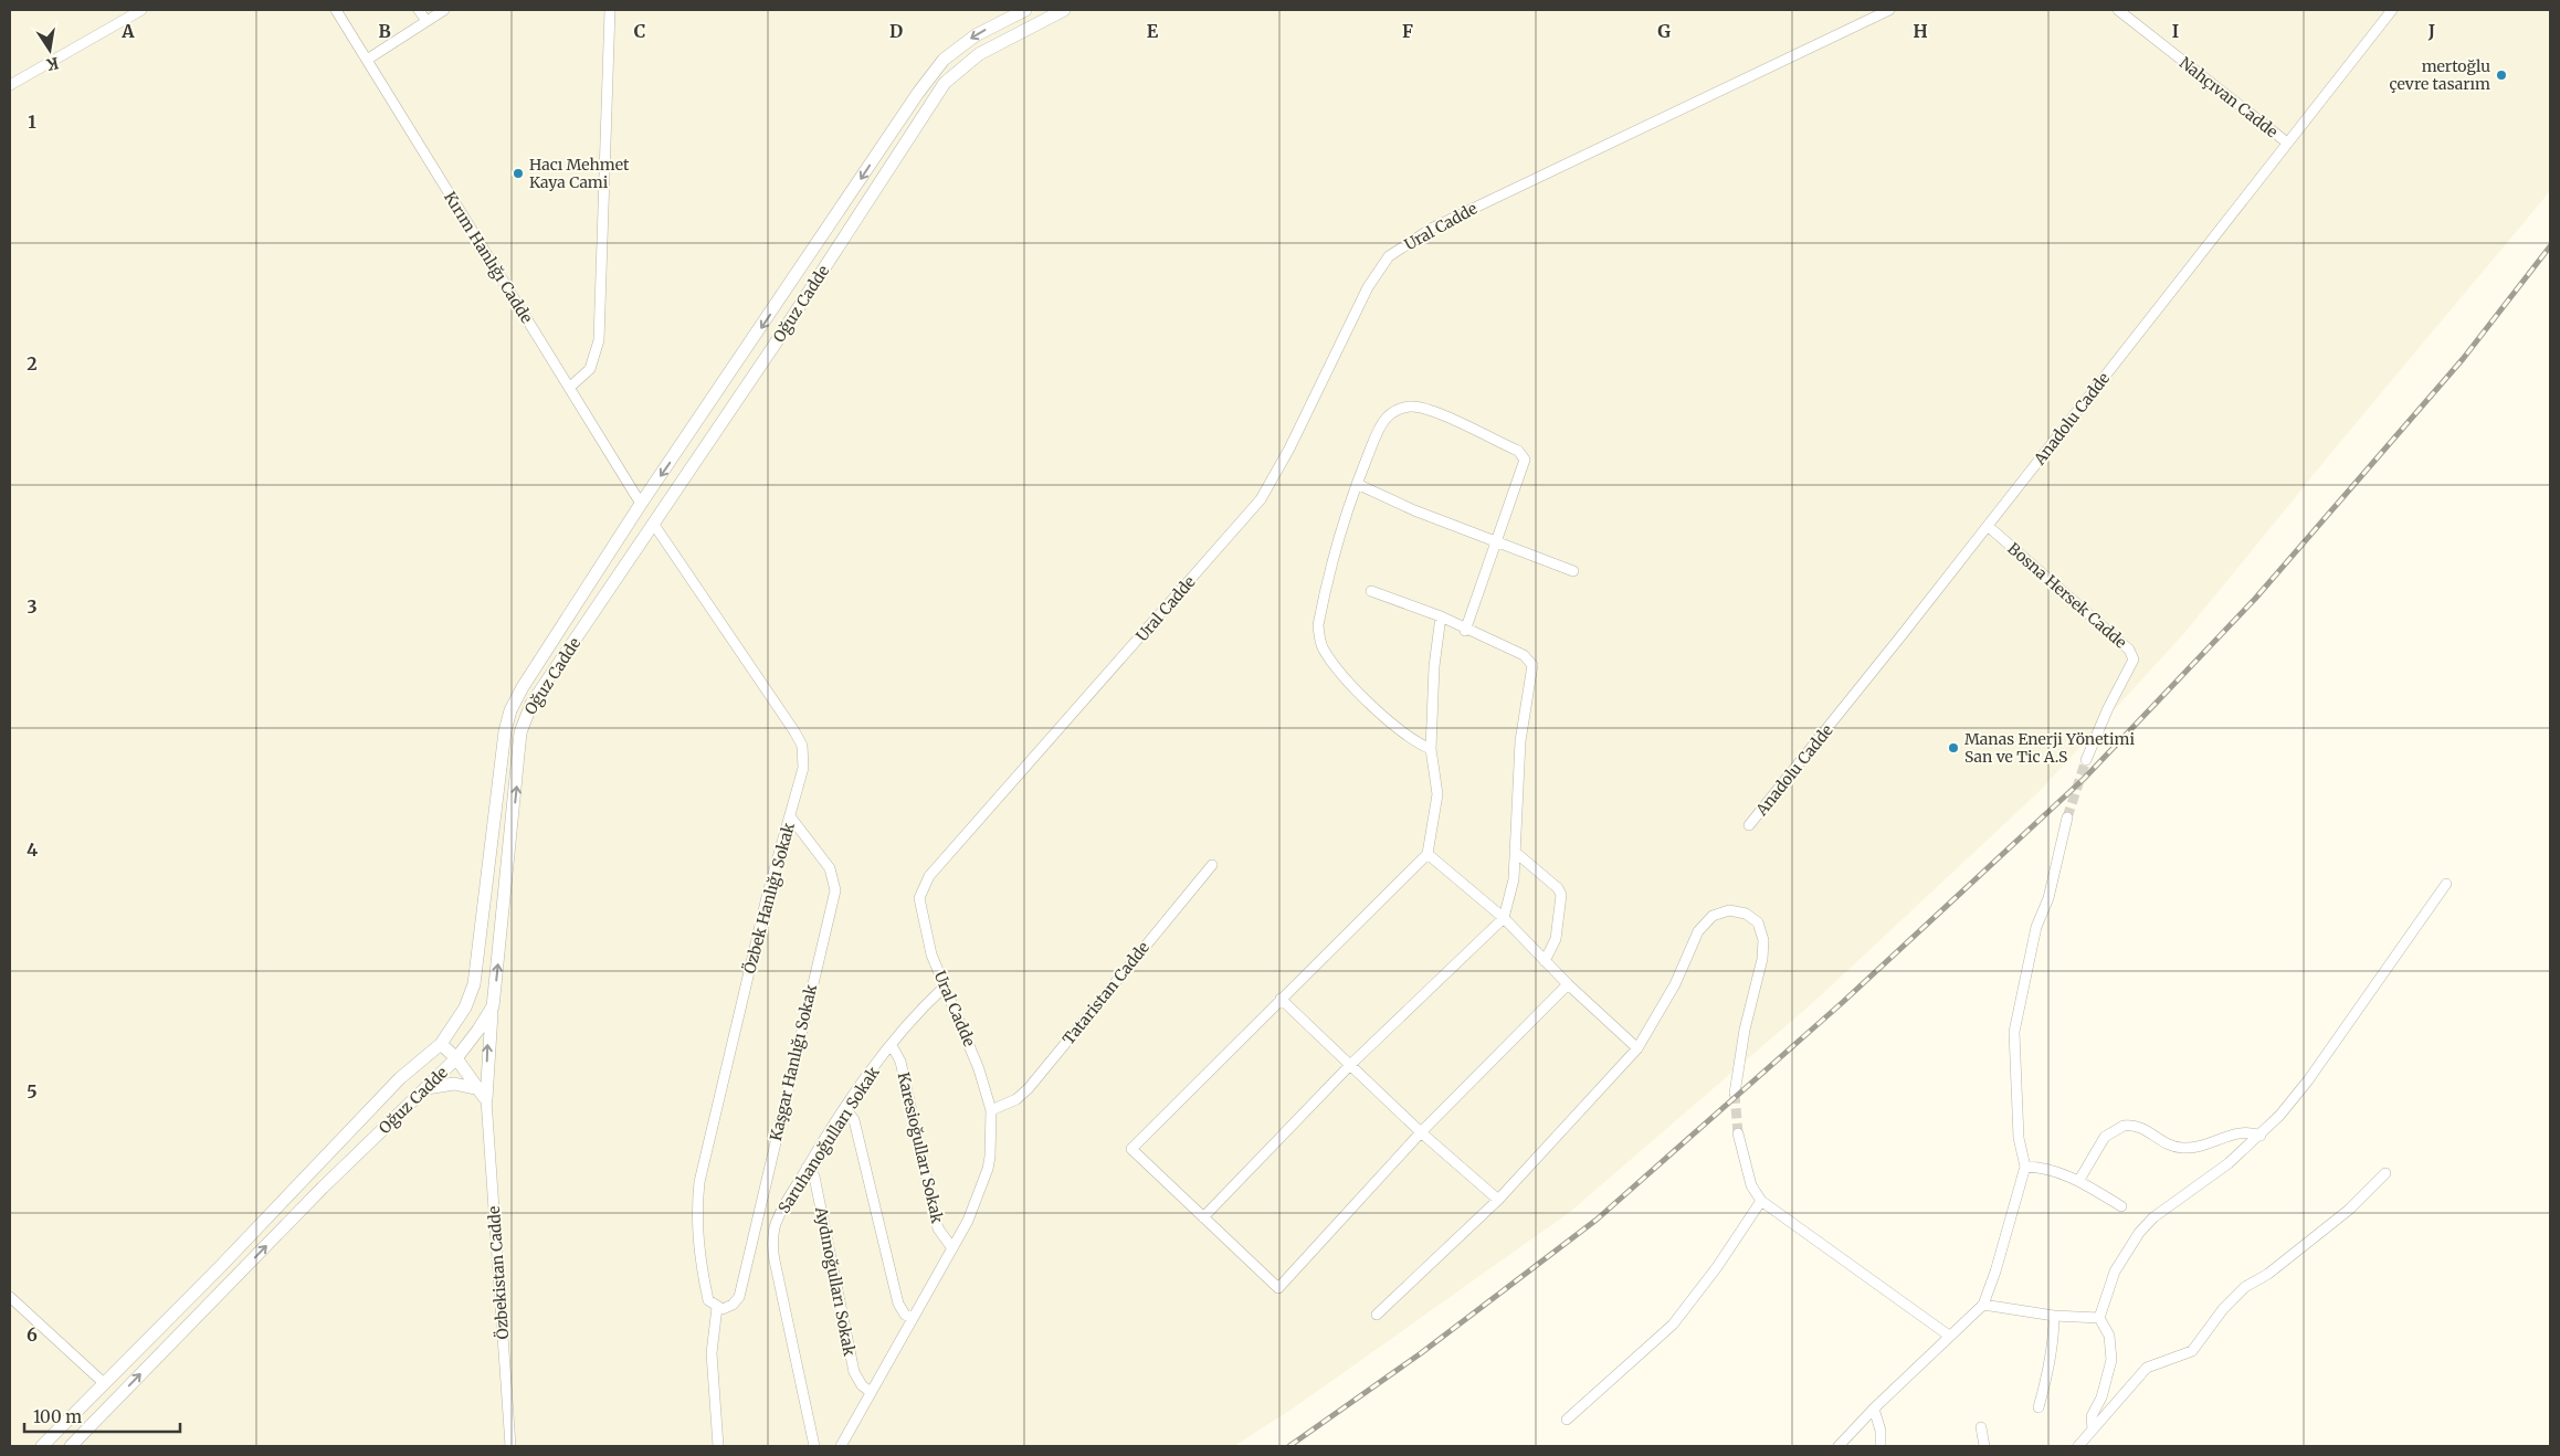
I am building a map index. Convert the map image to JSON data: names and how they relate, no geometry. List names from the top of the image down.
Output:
{
  "streets": {
    "street": [
      "Nahçıvan Cadde",
      "Ural Cadde",
      "Kırım Hanlığı Cadde",
      "Oğuz Cadde",
      "Anadolu Cadde",
      "Bosna Hersek Cadde",
      "Özbek Hanlığı Sokak",
      "Tataristan Cadde",
      "Kaşgar Hanlığı Sokak",
      "Saruhanoğulları Sokak",
      "Karesioğulları Sokak",
      "Özbekistan Cadde",
      "Aydınoğulları Sokak"
    ]
  },
  "crossings": [
    ["Nahçıvan Cadde", "Anadolu Cadde"],
    ["Ural Cadde", "Tataristan Cadde"],
    ["Ural Cadde", "Saruhanoğulları Sokak"],
    ["Ural Cadde", "Karesioğulları Sokak"],
    ["Ural Cadde", "Aydınoğulları Sokak"],
    ["Kırım Hanlığı Cadde", "Oğuz Cadde"],
    ["Oğuz Cadde", "Özbek Hanlığı Sokak"],
    ["Anadolu Cadde", "Bosna Hersek Cadde"],
    ["Özbek Hanlığı Sokak", "Kaşgar Hanlığı Sokak"],
    ["Saruhanoğulları Sokak", "Karesioğulları Sokak"],
    ["Saruhanoğulları Sokak", "Aydınoğulları Sokak"]
  ],
  "places": ["mertoğlu çevre tasarım", "Hacı Mehmet Kaya Cami", "Manas Enerji Yönetimi San ve Tic A.S"],
  "scale_bar": "100 m",
  "north": "bottom",
  "grid": {
    "columns": [
      "A",
      "B",
      "C",
      "D",
      "E",
      "F",
      "G",
      "H",
      "I",
      "J"
    ],
    "rows": [
      "1",
      "2",
      "3",
      "4",
      "5",
      "6"
    ]
  }
}
